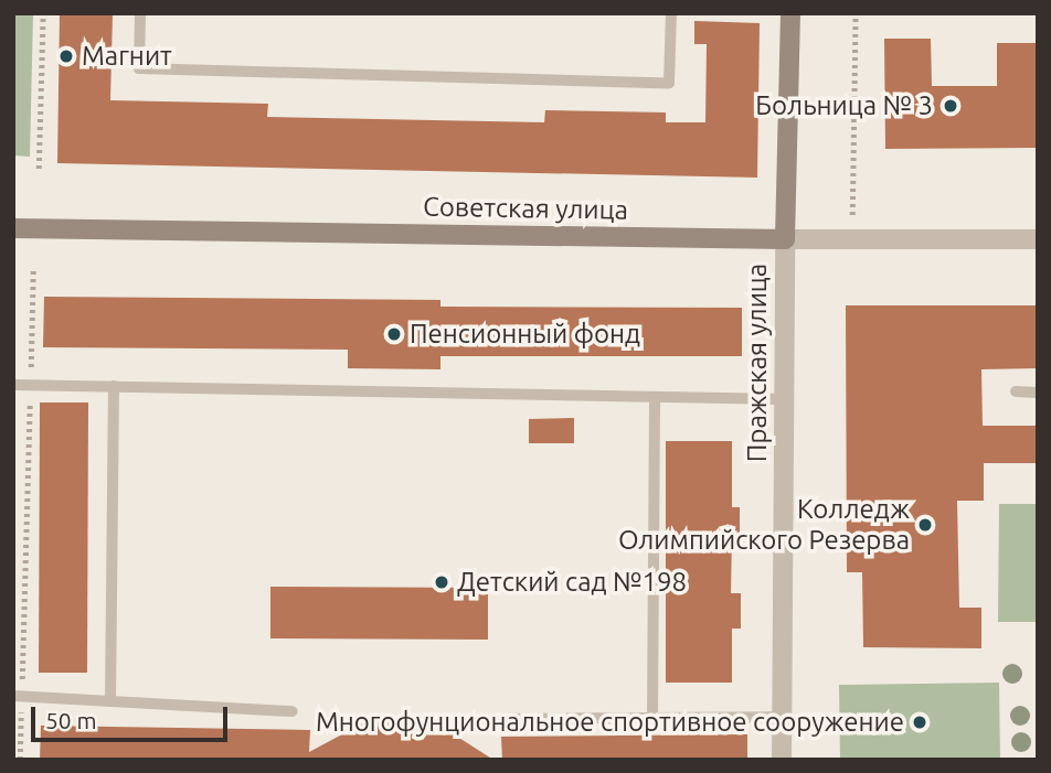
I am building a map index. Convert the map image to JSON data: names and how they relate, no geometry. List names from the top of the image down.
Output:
{
  "streets": {
    "street": ["Советская улица", "Пражская улица"]
  },
  "crossings": [
    ["Советская улица", "Пражская улица"]
  ],
  "places": [
    "Магнит",
    "Больница № 3",
    "Пенсионный фонд",
    "Колледж Олимпийского Резерва",
    "Детский сад №198",
    "Многофунциональное спортивное сооружение"
  ],
  "scale_bar": "50 m"
}
